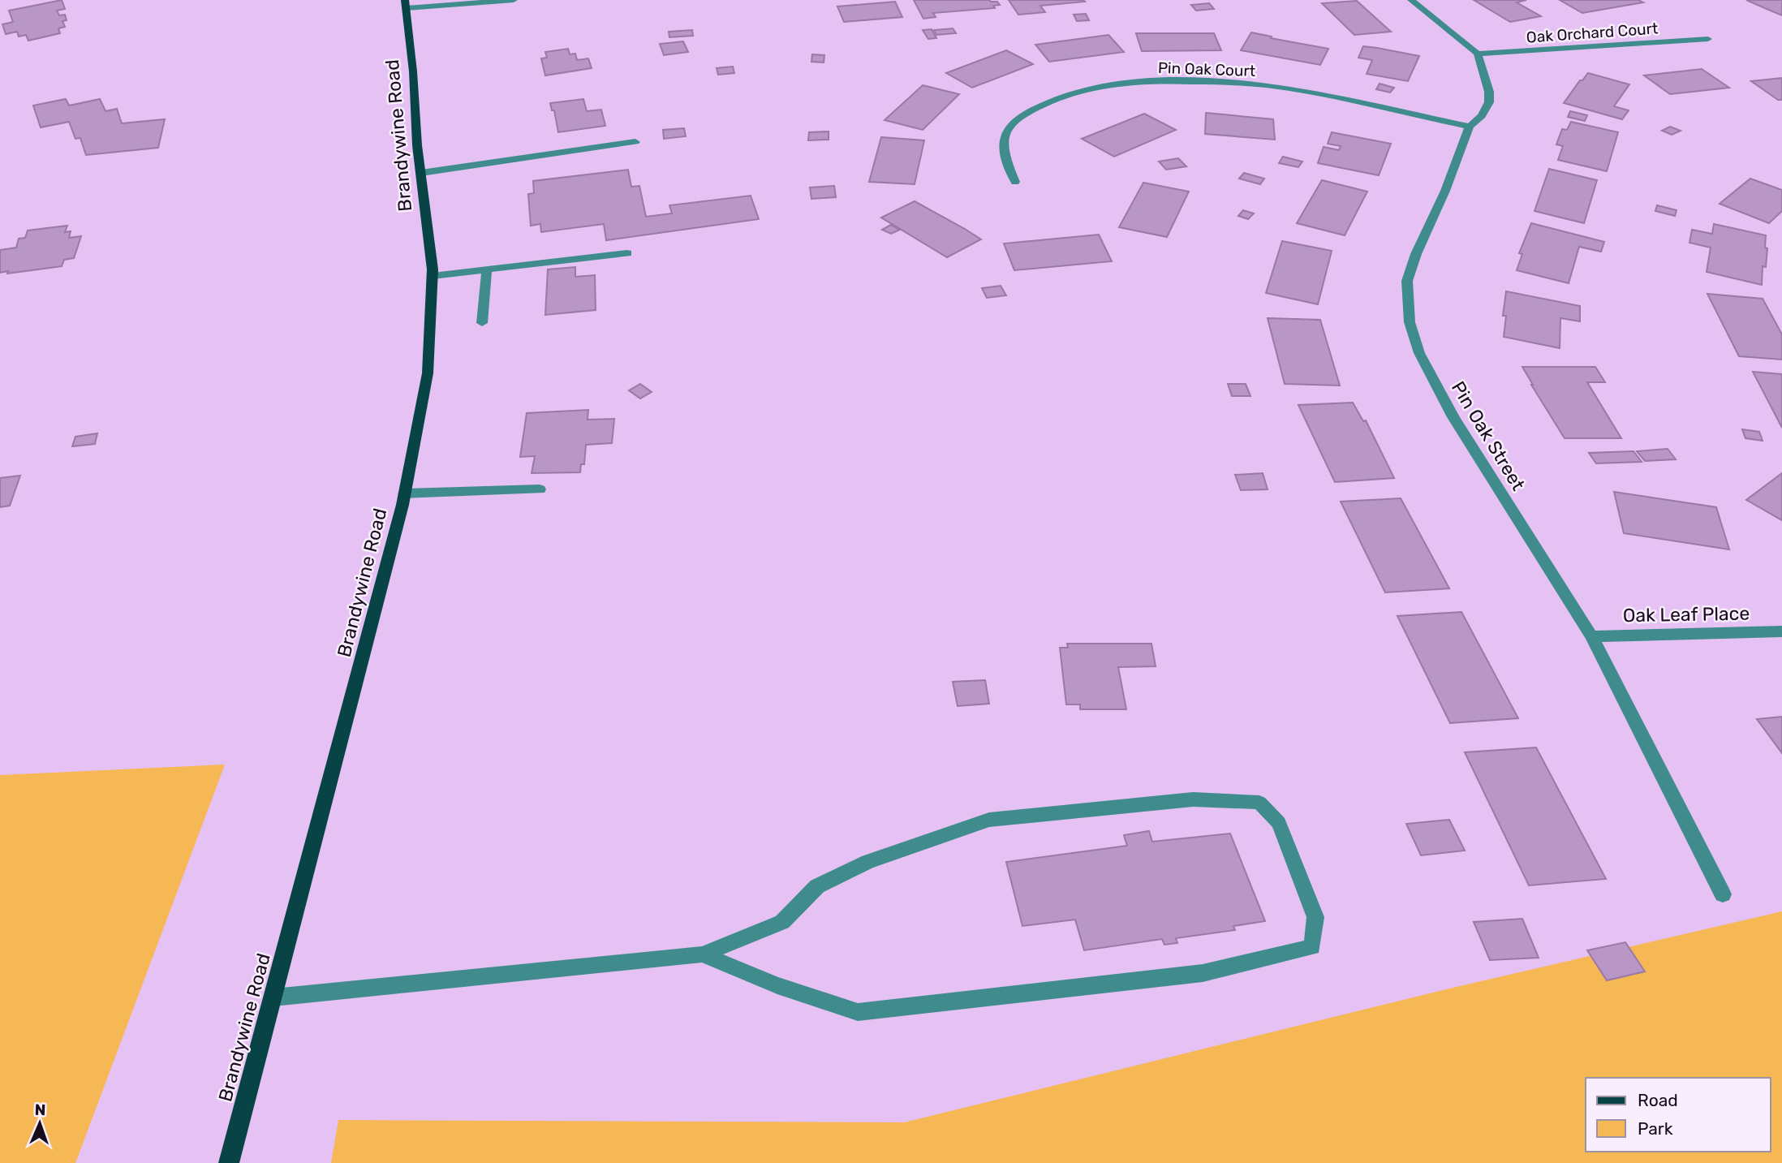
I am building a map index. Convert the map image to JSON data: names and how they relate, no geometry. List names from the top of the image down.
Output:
{
  "streets": {
    "main road": ["Brandywine Road"],
    "street": [
      "Oak Orchard Court",
      "Pin Oak Court",
      "Pin Oak Street",
      "Oak Leaf Place"
    ]
  },
  "crossings": [
    ["Oak Orchard Court", "Pin Oak Street"],
    ["Pin Oak Court", "Pin Oak Street"],
    ["Pin Oak Street", "Oak Leaf Place"]
  ],
  "legend": ["Road", "Park"],
  "north": "top"
}
